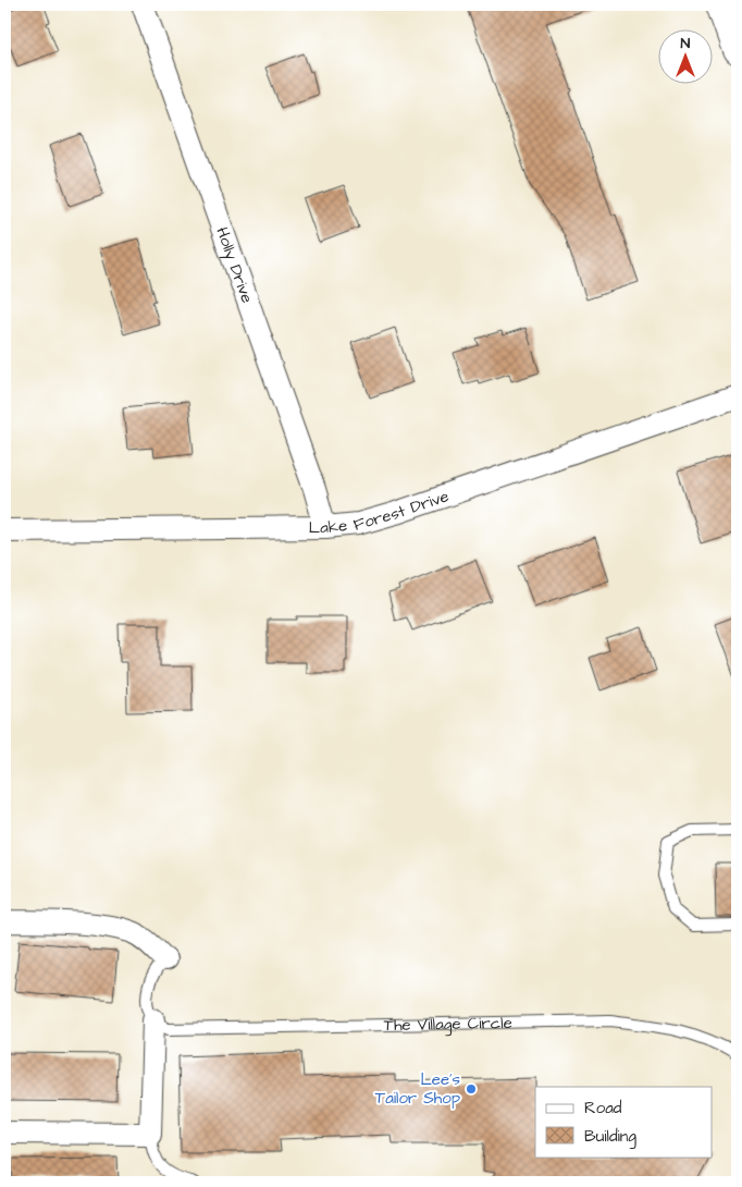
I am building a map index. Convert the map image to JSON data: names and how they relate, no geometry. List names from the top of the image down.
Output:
{
  "streets": {
    "street": ["Holly Drive", "Lake Forest Drive"],
    "lane": ["The Village Circle"]
  },
  "crossings": [
    ["Holly Drive", "Lake Forest Drive"]
  ],
  "places": ["Lee's Tailor Shop"],
  "legend": ["Road", "Building"],
  "north": "top"
}
